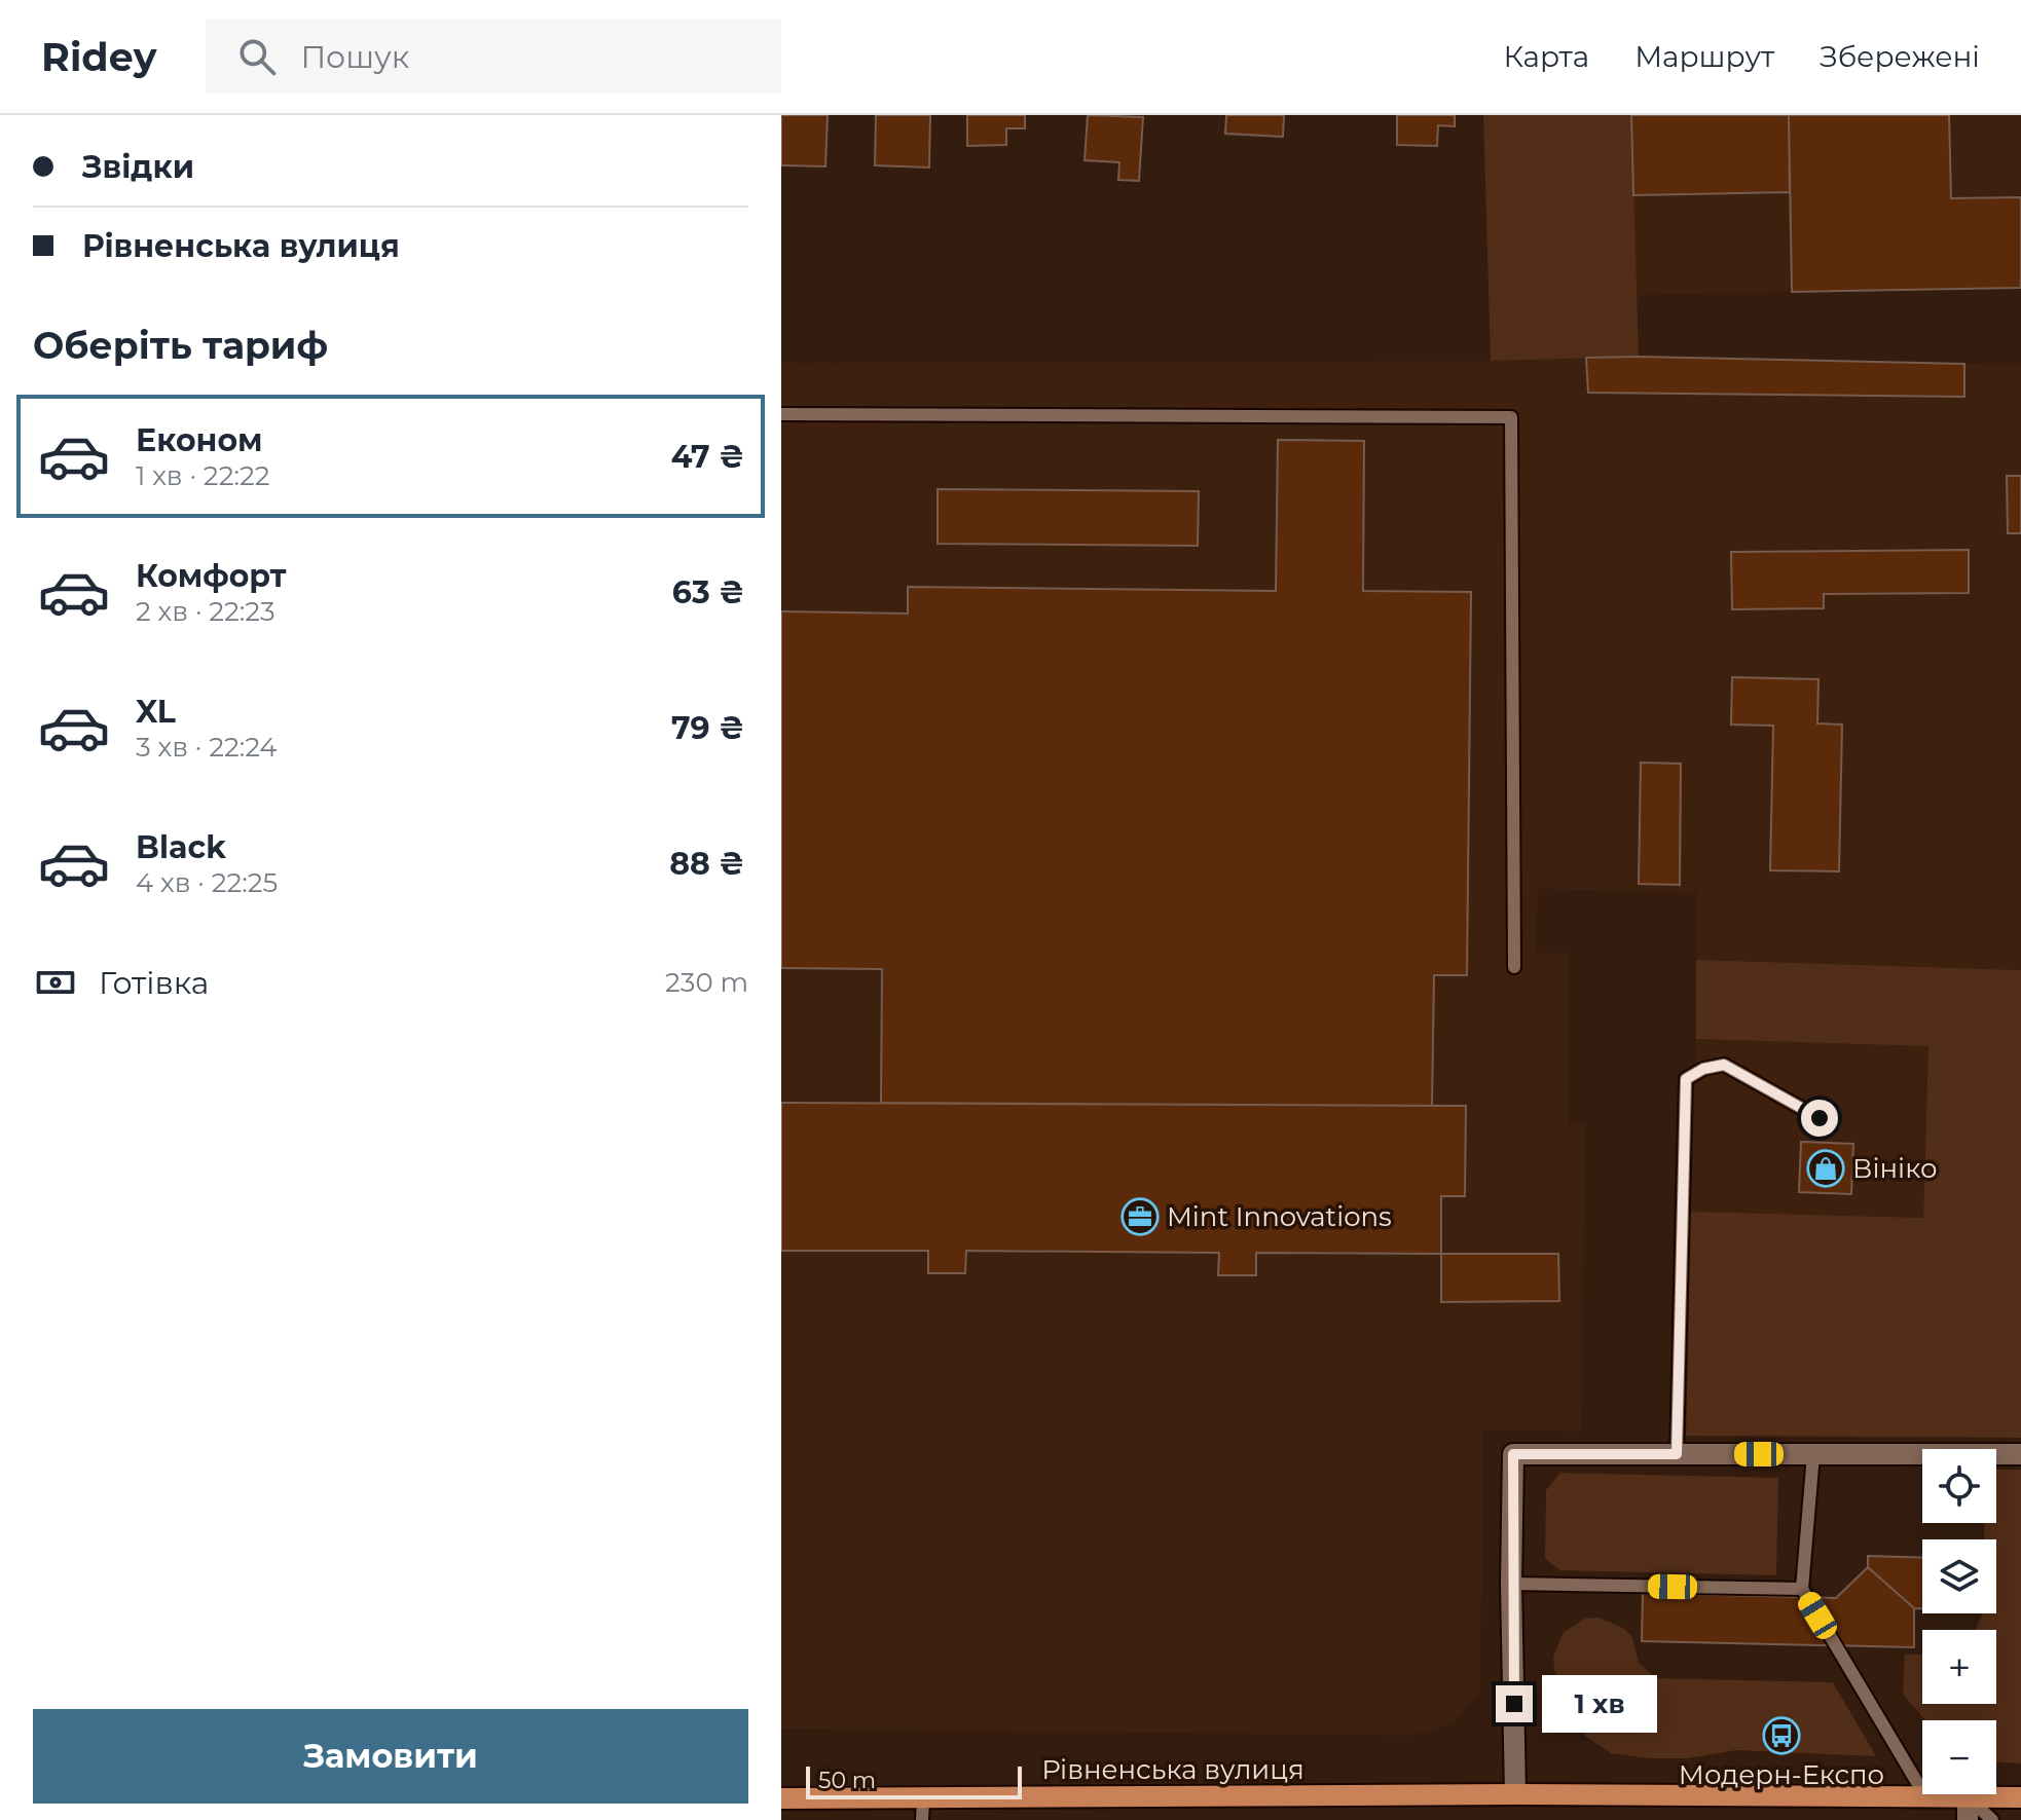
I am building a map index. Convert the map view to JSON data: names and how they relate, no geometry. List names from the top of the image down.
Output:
{
  "streets": {
    "main road": ["Рівненська вулиця"]
  },
  "places": {
    "shop": ["Вініко"],
    "office": ["Mint Innovations"],
    "bus stop": ["Модерн-Експо"]
  },
  "scale_bar": "50 m",
  "page": {
    "header": "Ridey",
    "search": "Пошук",
    "nav": ["Карта", "Маршрут", "Збережені"],
    "banner": ["Звідки", "Рівненська вулиця"],
    "heading": "Оберіть тариф",
    "list": [
      {
        "name": "Економ",
        "note": "1 хв · 22:22",
        "value": "47 ₴"
      },
      {
        "name": "Комфорт",
        "note": "2 хв · 22:23",
        "value": "63 ₴"
      },
      {
        "name": "XL",
        "note": "3 хв · 22:24",
        "value": "79 ₴"
      },
      {
        "name": "Black",
        "note": "4 хв · 22:25",
        "value": "88 ₴"
      }
    ],
    "pay": ["Готівка", "230 m"],
    "map_buttons": ["+", "−"],
    "bubble": "1 хв",
    "buttons": "Замовити",
    "scale": "50 m"
  }
}
